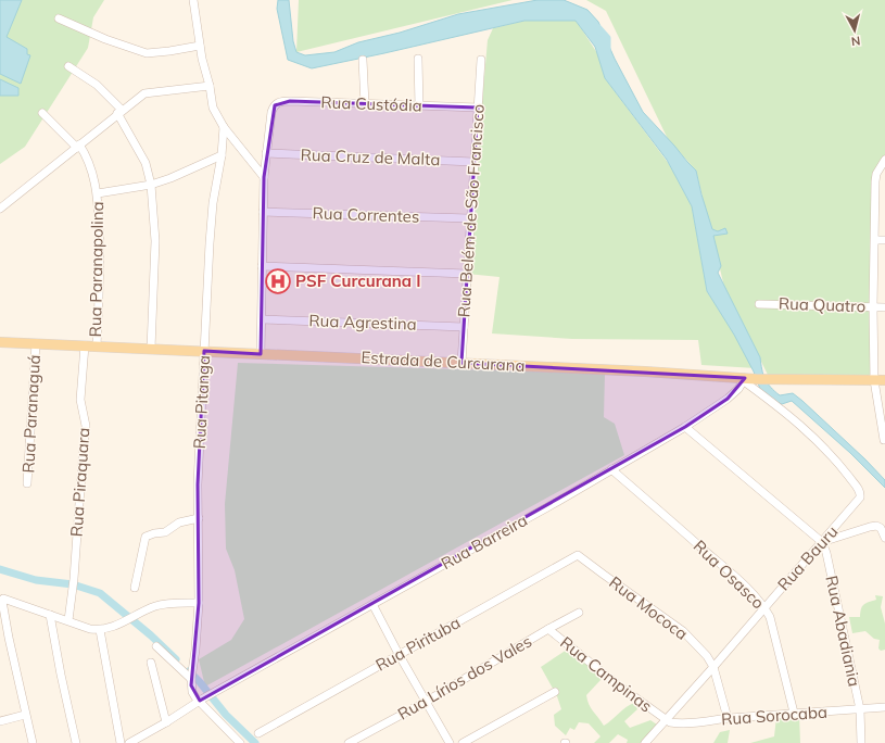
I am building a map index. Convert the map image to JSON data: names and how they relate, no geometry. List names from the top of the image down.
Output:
{
  "streets": {
    "main road": ["Estrada de Curcurana"],
    "street": [
      "Rua Custódia",
      "Rua Cruz de Malta",
      "Rua Belém de São Francisco",
      "Rua Correntes",
      "Rua Paranapolina",
      "Rua Quatro",
      "Rua Agrestina",
      "Rua Pitanga",
      "Rua Paranaguá",
      "Rua Piraquara",
      "Rua Barreira",
      "Rua Bauru",
      "Rua Osasco",
      "Rua Mococa",
      "Rua Abadiania",
      "Rua Pirituba",
      "Rua Campinas",
      "Rua Lírios dos Vales",
      "Rua Sorocaba"
    ]
  },
  "crossings": [
    ["Rua Custódia", "Rua Cruz de Malta"],
    ["Rua Custódia", "Rua Belém de São Francisco"],
    ["Rua Cruz de Malta", "Rua Belém de São Francisco"],
    ["Rua Belém de São Francisco", "Rua Correntes"],
    ["Rua Belém de São Francisco", "Rua Agrestina"],
    ["Rua Belém de São Francisco", "Estrada de Curcurana"],
    ["Rua Paranapolina", "Estrada de Curcurana"],
    ["Estrada de Curcurana", "Rua Pitanga"],
    ["Estrada de Curcurana", "Rua Paranaguá"],
    ["Estrada de Curcurana", "Rua Piraquara"],
    ["Estrada de Curcurana", "Rua Barreira"],
    ["Estrada de Curcurana", "Rua Bauru"],
    ["Rua Barreira", "Rua Bauru"],
    ["Rua Barreira", "Rua Osasco"],
    ["Rua Bauru", "Rua Osasco"],
    ["Rua Bauru", "Rua Mococa"],
    ["Rua Bauru", "Rua Abadiania"],
    ["Rua Bauru", "Rua Campinas"],
    ["Rua Bauru", "Rua Sorocaba"],
    ["Rua Osasco", "Rua Sorocaba"],
    ["Rua Mococa", "Rua Pirituba"],
    ["Rua Mococa", "Rua Sorocaba"],
    ["Rua Abadiania", "Rua Sorocaba"],
    ["Rua Campinas", "Rua Lírios dos Vales"],
    ["Rua Campinas", "Rua Sorocaba"]
  ],
  "places": {
    "hospital": ["PSF Curcurana I"]
  },
  "north": "bottom"
}
